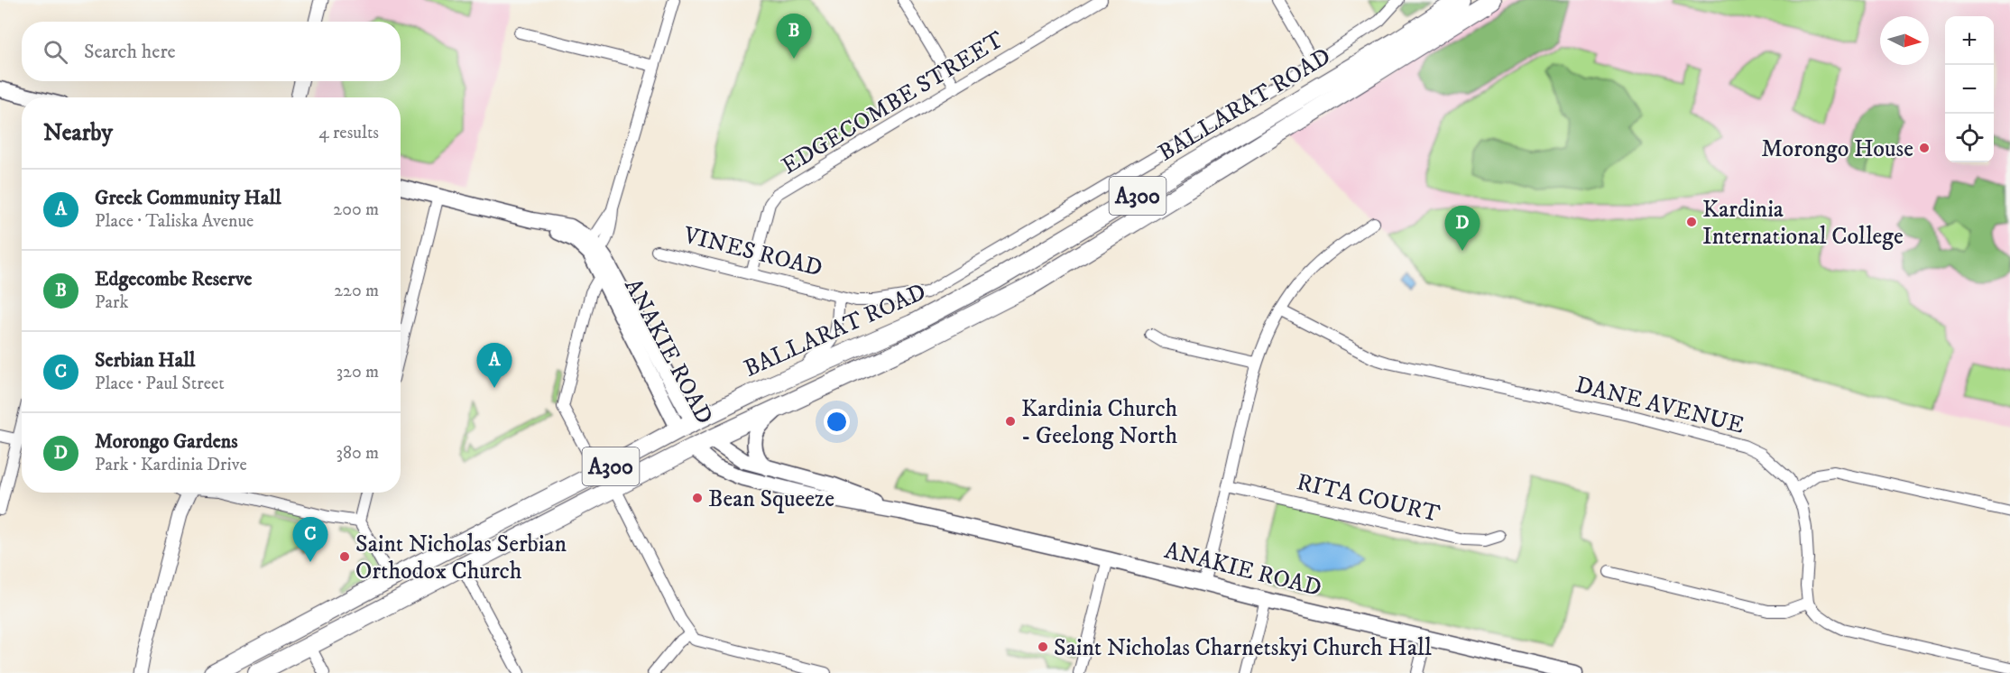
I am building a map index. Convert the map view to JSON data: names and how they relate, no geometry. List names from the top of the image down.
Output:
{
  "streets": {
    "highway": ["BALLARAT ROAD", "A300", "ANAKIE ROAD"],
    "street": [
      "EDGECOMBE STREET",
      "VINES ROAD",
      "DANE AVENUE",
      "RITA COURT"
    ]
  },
  "crossings": [
    ["EDGECOMBE STREET", "VINES ROAD"],
    ["BALLARAT ROAD", "VINES ROAD"],
    ["BALLARAT ROAD", "ANAKIE ROAD"]
  ],
  "places": [
    "Morongo House",
    "Kardinia International College",
    "Kardinia Church - Geelong North",
    "Bean Squeeze",
    "Saint Nicholas Serbian Orthodox Church",
    "Saint Nicholas Charnetskyi Church Hall"
  ],
  "north": "right",
  "page": {
    "pins": [
      "B",
      "D",
      "A",
      "C"
    ],
    "map_buttons": ["+", "−"],
    "search": "Search here",
    "heading": ["Nearby", "4 results"],
    "list": [
      {
        "mark": "A",
        "name": "Greek Community Hall",
        "note": "Place · Taliska Avenue",
        "value": "200 m"
      },
      {
        "mark": "B",
        "name": "Edgecombe Reserve",
        "note": "Park",
        "value": "220 m"
      },
      {
        "mark": "C",
        "name": "Serbian Hall",
        "note": "Place · Paul Street",
        "value": "320 m"
      },
      {
        "mark": "D",
        "name": "Morongo Gardens",
        "note": "Park · Kardinia Drive",
        "value": "380 m"
      }
    ]
  }
}
